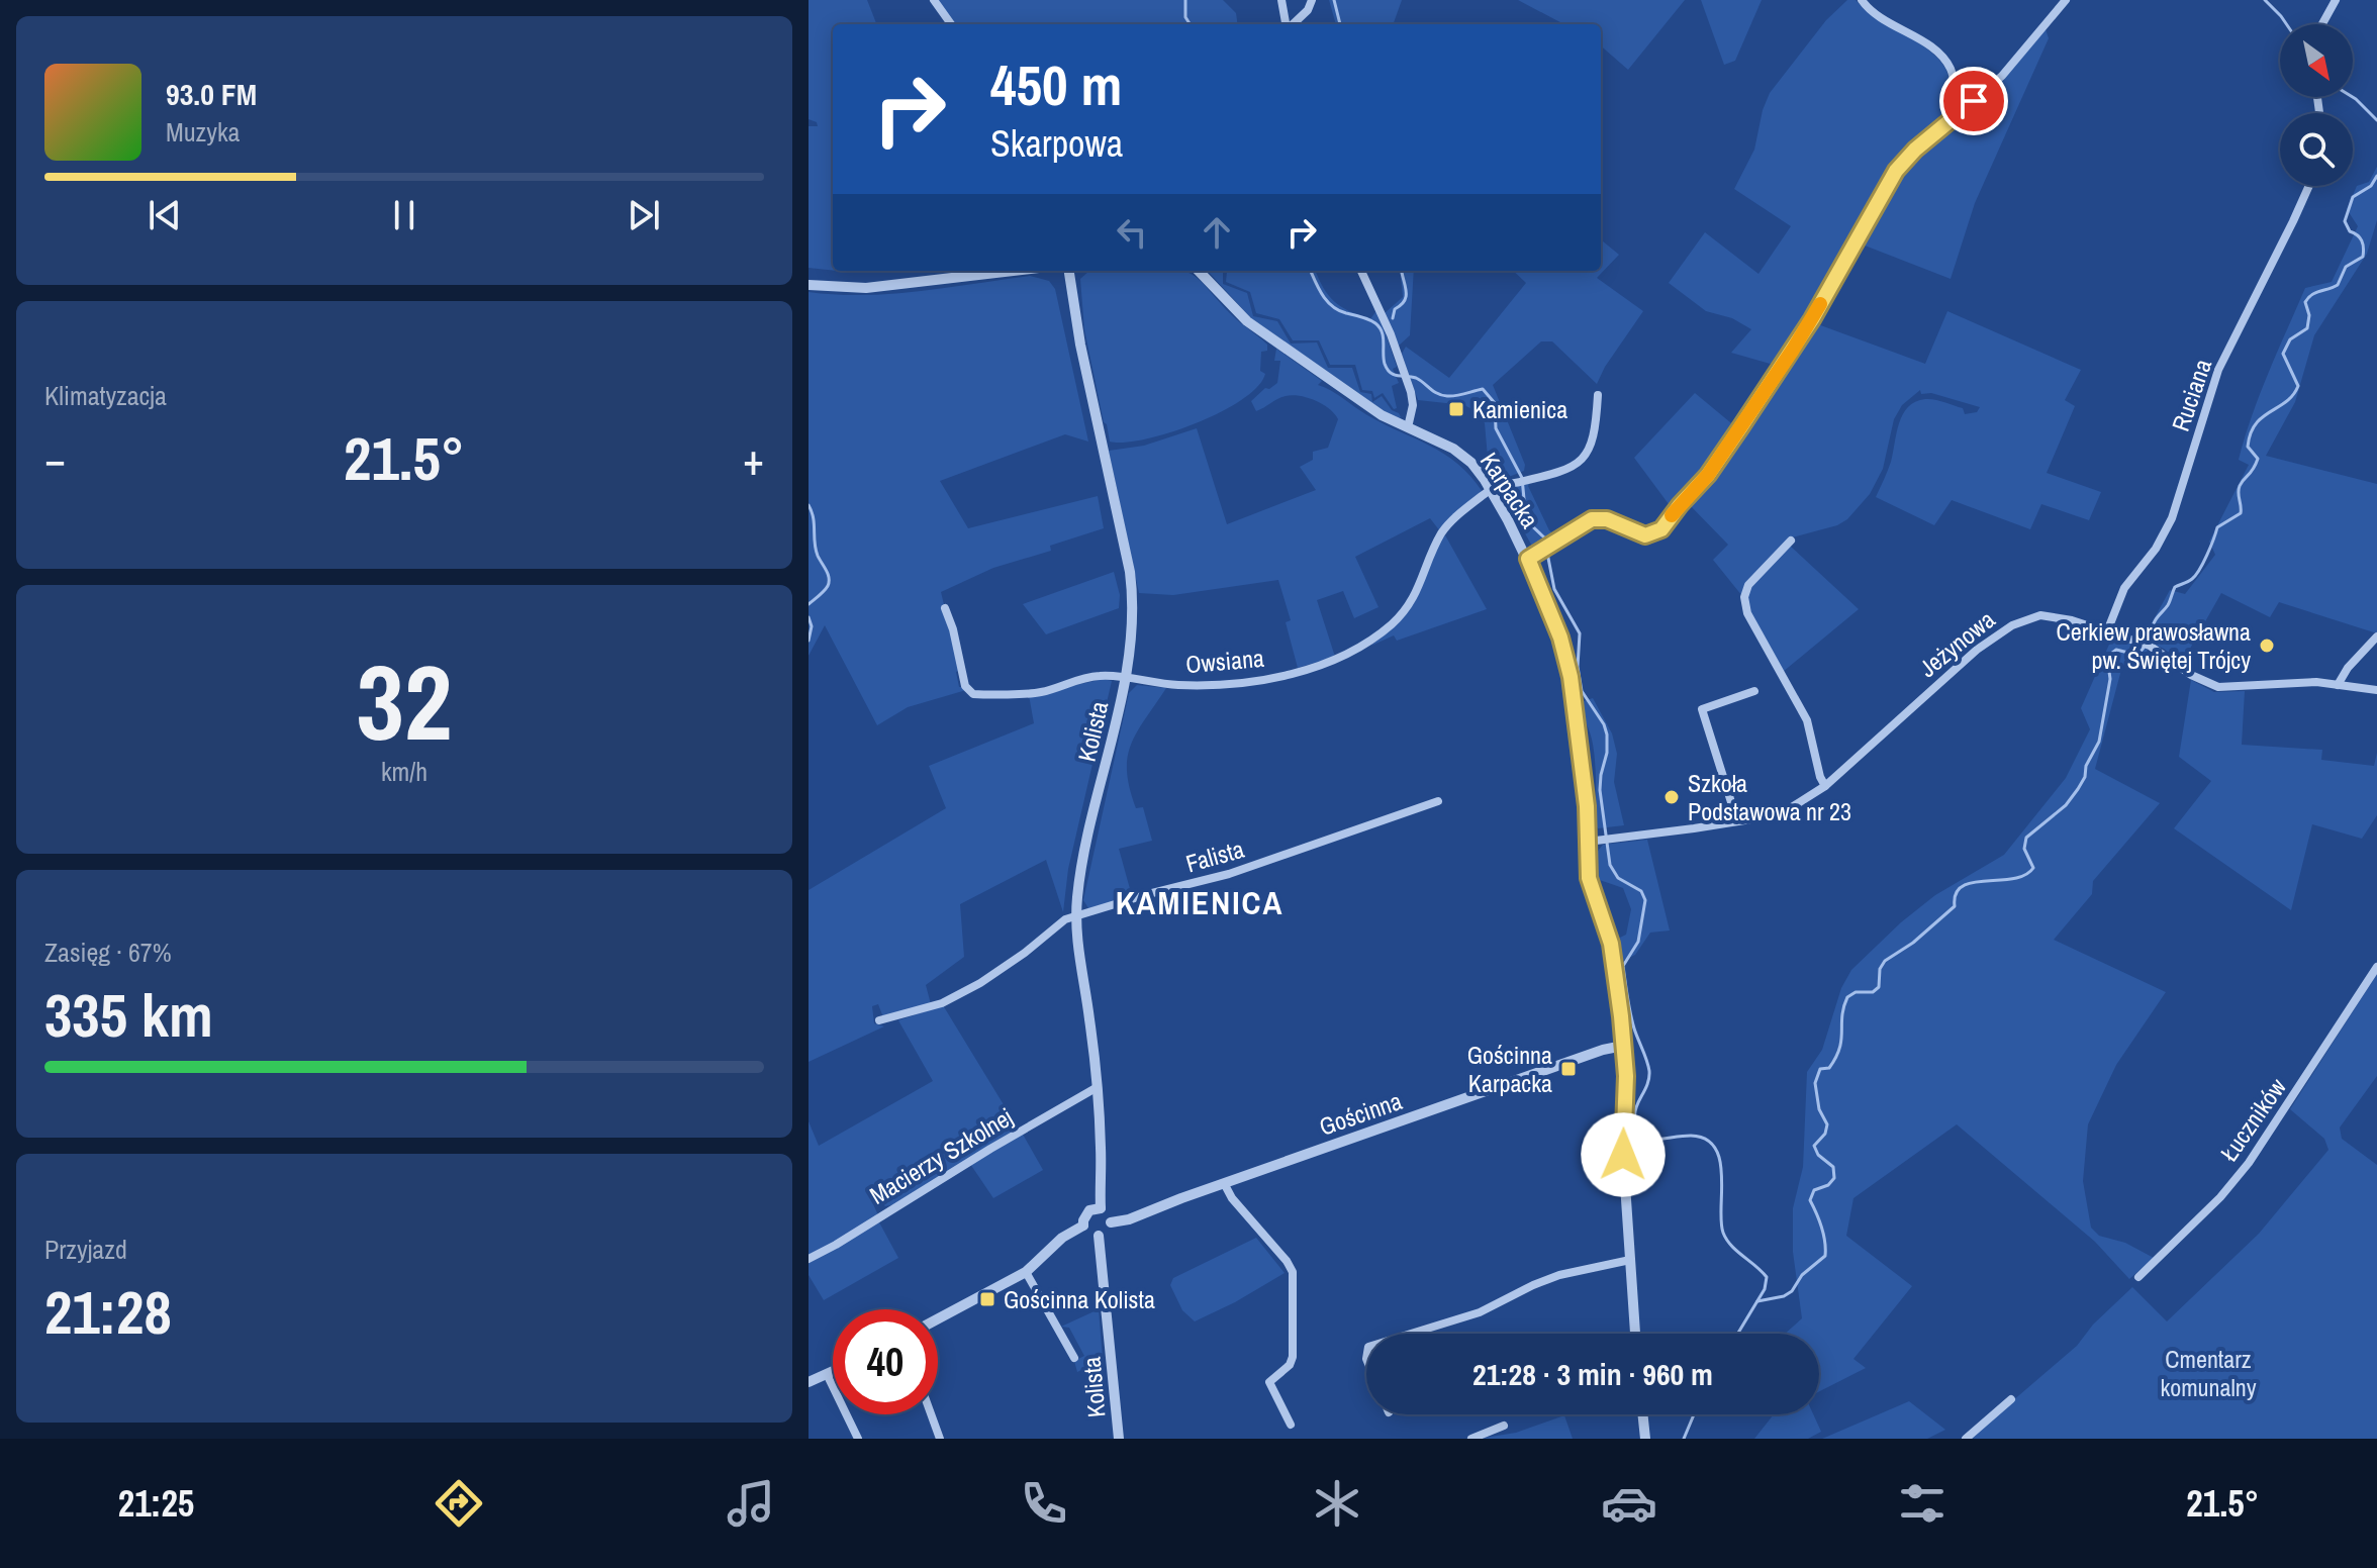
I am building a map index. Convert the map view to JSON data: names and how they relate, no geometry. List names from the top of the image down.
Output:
{
  "streets": {
    "street": [
      "Ruciana",
      "Karpacka",
      "Jeżynowa",
      "Owsiana",
      "Kolista",
      "Falista",
      "Gościnna",
      "Łuczników",
      "Macierzy Szkolnej"
    ]
  },
  "crossings": [
    ["Ruciana", "Jeżynowa"],
    ["Karpacka", "Jeżynowa"],
    ["Karpacka", "Owsiana"],
    ["Karpacka", "Gościnna"],
    ["Owsiana", "Kolista"],
    ["Kolista", "Falista"],
    ["Kolista", "Gościnna"],
    ["Kolista", "Macierzy Szkolnej"]
  ],
  "districts": ["KAMIENICA"],
  "parks": ["Cmentarz komunalny"],
  "places": {
    "transit": ["Kamienica", "Gościnna Karpacka", "Gościnna Kolista"],
    "other": ["Cerkiew prawosławna pw. Świętej Trójcy", "Szkoła Podstawowa nr 23"]
  },
  "north": "bottom right",
  "page": {
    "turn": ["450 m", "Skarpowa"],
    "song": ["93.0 FM", "Muzyka"],
    "tile": [
      "Klimatyzacja",
      ["32", "km/h"],
      ["Zasięg · 67%", "335 km"],
      ["Przyjazd", "21:28"]
    ],
    "heat": ["−", "21.5°", "+"],
    "limit": "40",
    "trip": "21:28 · 3 min · 960 m",
    "tabs": ["21:25", "21.5°"]
  }
}
